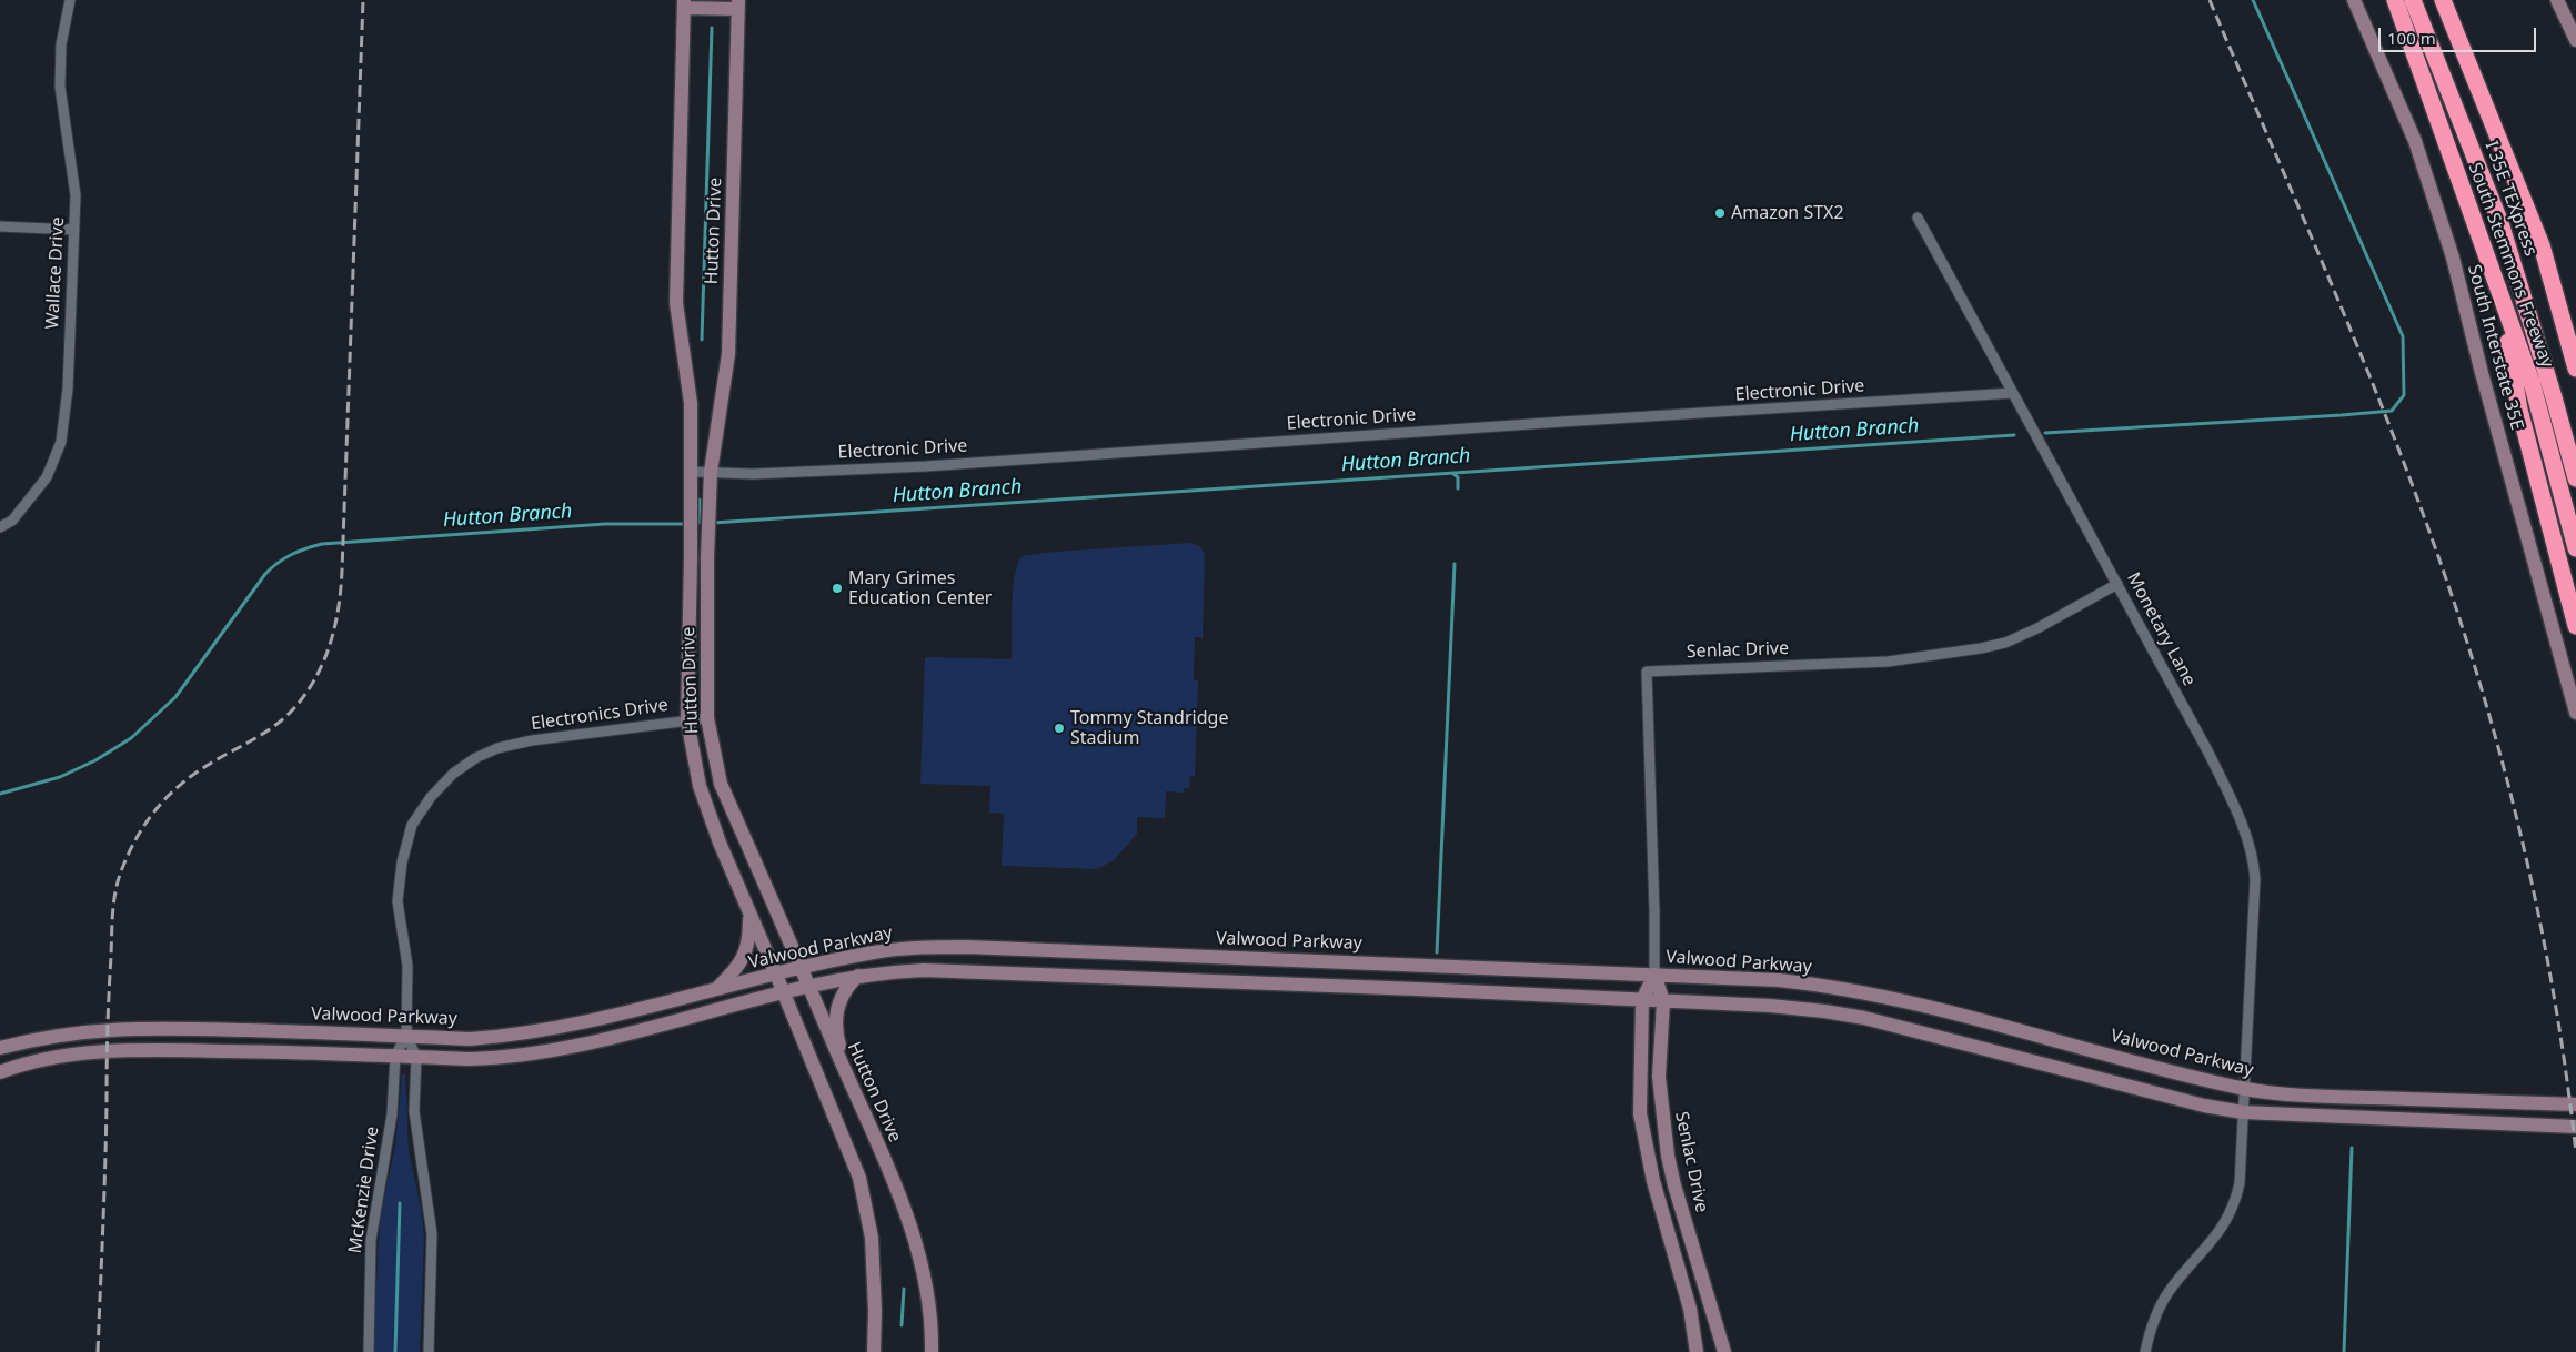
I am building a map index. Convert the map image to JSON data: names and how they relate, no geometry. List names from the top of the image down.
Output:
{
  "streets": {
    "highway": ["I 35E TEXpress", "South Stemmons Freeway"],
    "main road": [
      "Hutton Drive",
      "South Interstate 35E",
      "Senlac Drive",
      "Valwood Parkway"
    ],
    "street": [
      "Wallace Drive",
      "Electronic Drive",
      "Monetary Lane",
      "Electronics Drive",
      "McKenzie Drive"
    ]
  },
  "crossings": [
    ["Hutton Drive", "Electronic Drive"],
    ["Hutton Drive", "Electronics Drive"],
    ["Hutton Drive", "Valwood Parkway"],
    ["Electronic Drive", "Monetary Lane"],
    ["Monetary Lane", "Senlac Drive"],
    ["Monetary Lane", "Valwood Parkway"],
    ["Senlac Drive", "Valwood Parkway"],
    ["Electronics Drive", "McKenzie Drive"],
    ["Valwood Parkway", "McKenzie Drive"]
  ],
  "water": ["Hutton Branch"],
  "places": ["Amazon STX2", "Mary Grimes Education Center", "Tommy Standridge Stadium"],
  "scale_bar": "100 m"
}
